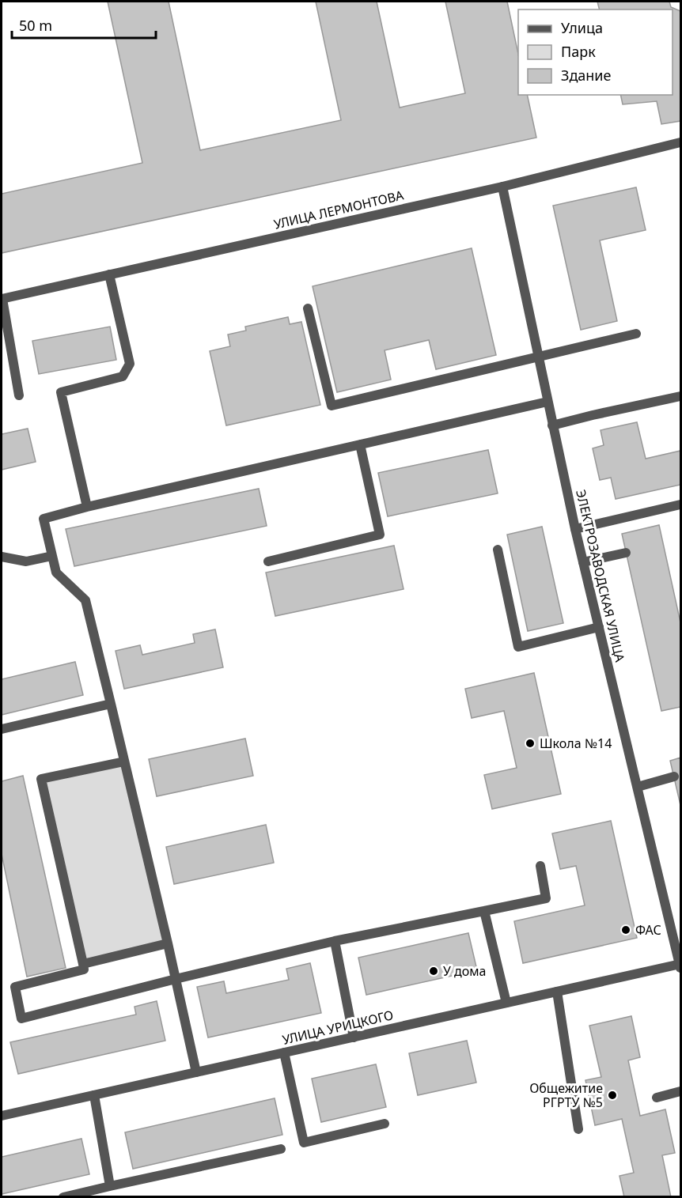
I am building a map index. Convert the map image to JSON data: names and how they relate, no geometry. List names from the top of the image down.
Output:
{
  "streets": {
    "street": ["УЛИЦА ЛЕРМОНТОВА", "ЭЛЕКТРОЗАВОДСКАЯ УЛИЦА", "УЛИЦА УРИЦКОГО"]
  },
  "crossings": [
    ["УЛИЦА ЛЕРМОНТОВА", "ЭЛЕКТРОЗАВОДСКАЯ УЛИЦА"],
    ["ЭЛЕКТРОЗАВОДСКАЯ УЛИЦА", "УЛИЦА УРИЦКОГО"]
  ],
  "places": [
    "Школа №14",
    "ФАС",
    "У дома",
    "Общежитие РГРТУ №5"
  ],
  "legend": ["Улица", "Парк", "Здание"],
  "scale_bar": "50 m"
}
